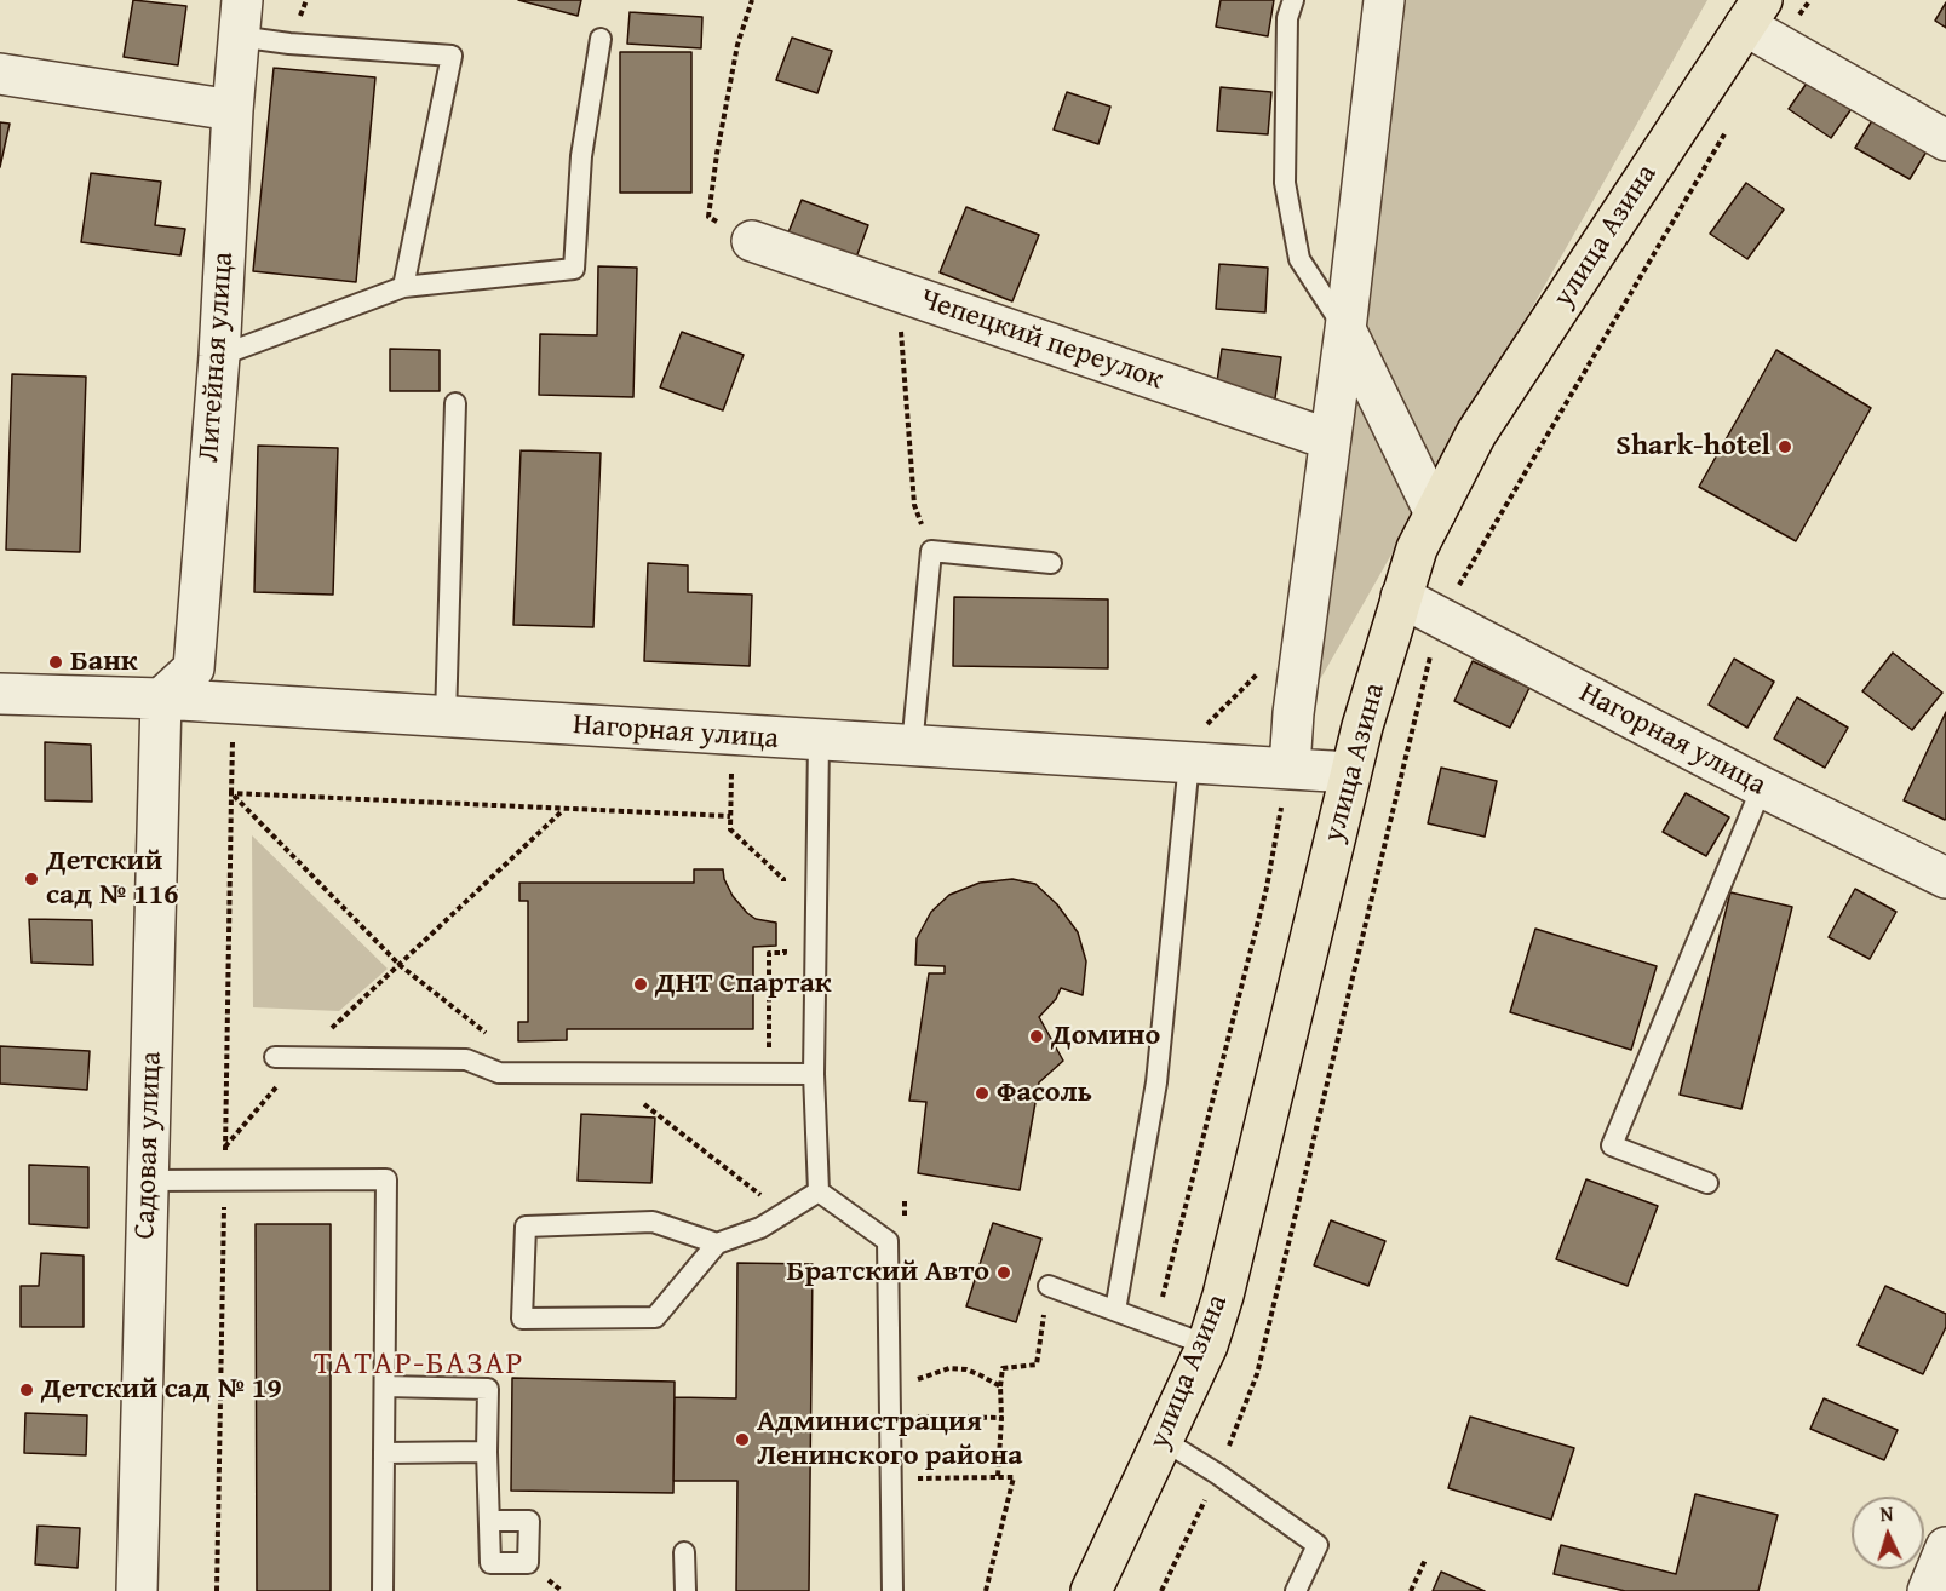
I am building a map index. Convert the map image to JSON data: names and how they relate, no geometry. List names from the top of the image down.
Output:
{
  "streets": {
    "main road": ["улица Азина"],
    "street": [
      "Чепецкий переулок",
      "Литейная улица",
      "Нагорная улица",
      "Садовая улица"
    ]
  },
  "crossings": [
    ["улица Азина", "Нагорная улица"],
    ["Литейная улица", "Нагорная улица"],
    ["Литейная улица", "Садовая улица"],
    ["Нагорная улица", "Садовая улица"]
  ],
  "districts": ["ТАТАР-БАЗАР"],
  "places": [
    "Shark-hotel",
    "Банк",
    "Детский сад № 116",
    "ДНТ Спартак",
    "Домино",
    "Фасоль",
    "Братский Авто",
    "Детский сад № 19",
    "Администрация Ленинского района"
  ],
  "north": "top"
}
